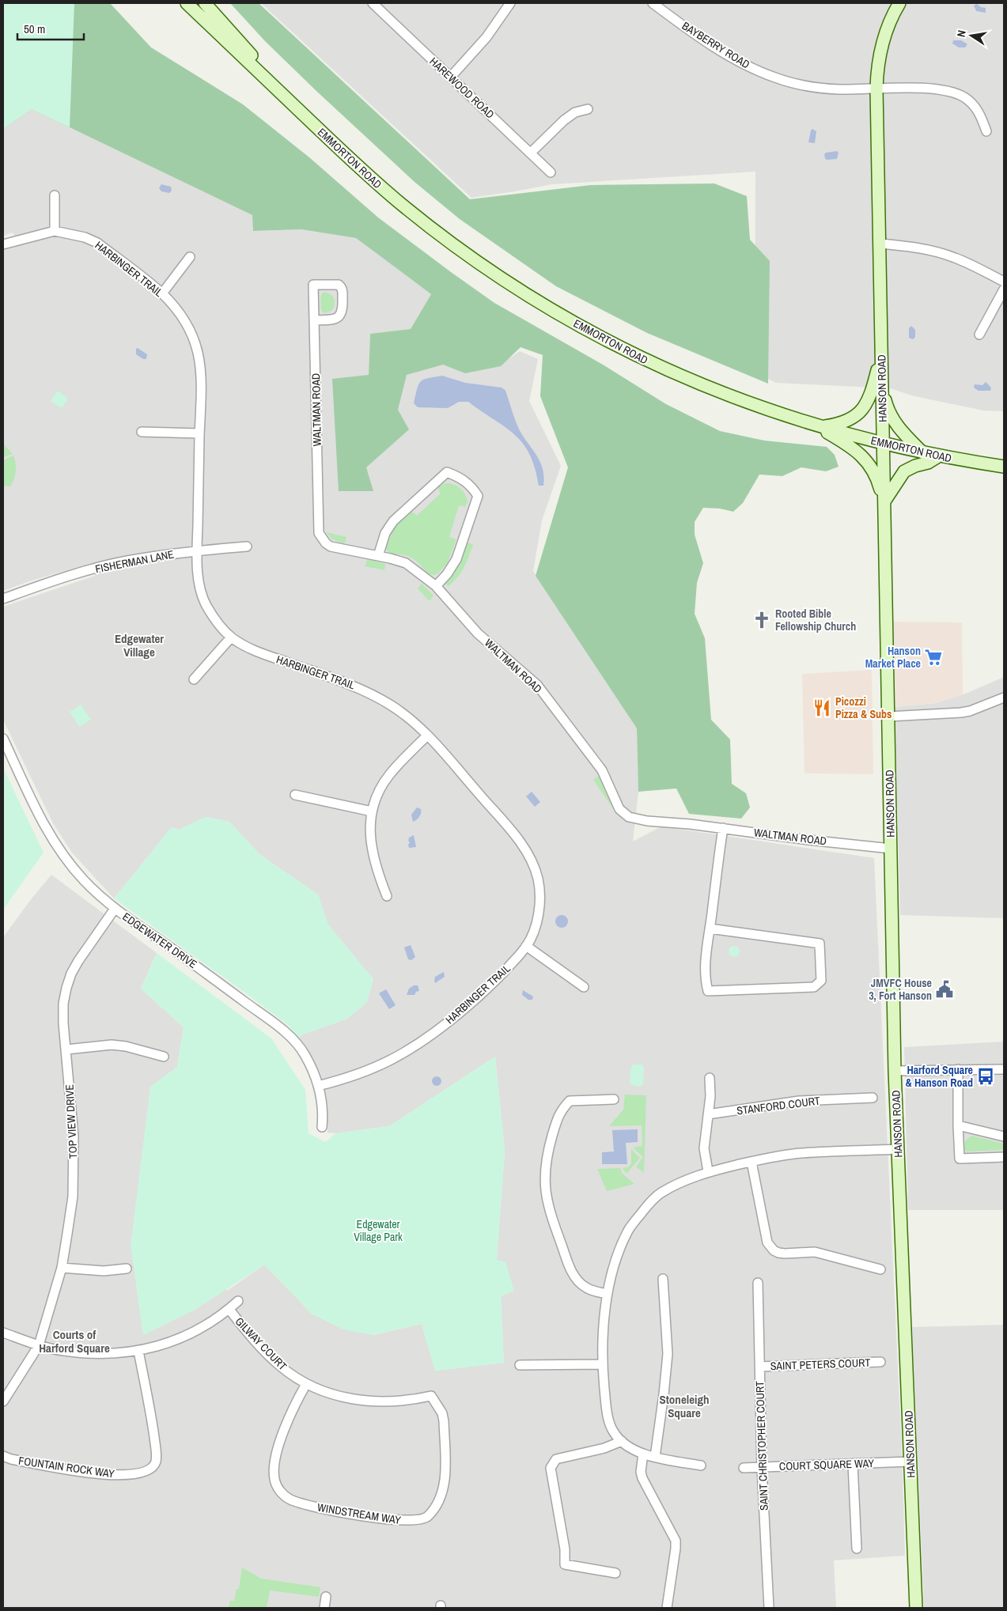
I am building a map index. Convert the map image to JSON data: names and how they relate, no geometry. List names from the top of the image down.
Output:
{
  "streets": {
    "street": [
      "BAYBERRY ROAD",
      "HAREWOOD ROAD",
      "EMMORTON ROAD",
      "HARBINGER TRAIL",
      "HANSON ROAD",
      "WALTMAN ROAD",
      "FISHERMAN LANE",
      "EDGEWATER DRIVE",
      "STANFORD COURT",
      "TOP VIEW DRIVE",
      "GILWAY COURT",
      "SAINT PETERS COURT",
      "SAINT CHRISTOPHER COURT",
      "COURT SQUARE WAY",
      "FOUNTAIN ROCK WAY",
      "WINDSTREAM WAY"
    ]
  },
  "crossings": [
    ["BAYBERRY ROAD", "HANSON ROAD"],
    ["EMMORTON ROAD", "HANSON ROAD"],
    ["HARBINGER TRAIL", "FISHERMAN LANE"],
    ["HARBINGER TRAIL", "EDGEWATER DRIVE"],
    ["HANSON ROAD", "WALTMAN ROAD"],
    ["HANSON ROAD", "COURT SQUARE WAY"],
    ["EDGEWATER DRIVE", "TOP VIEW DRIVE"],
    ["GILWAY COURT", "WINDSTREAM WAY"],
    ["SAINT PETERS COURT", "SAINT CHRISTOPHER COURT"],
    ["SAINT CHRISTOPHER COURT", "COURT SQUARE WAY"]
  ],
  "districts": ["Edgewater Village", "Courts of Harford Square", "Stoneleigh Square"],
  "parks": ["Edgewater Village Park"],
  "places": {
    "church": ["Rooted Bible Fellowship Church"],
    "supermarket": ["Hanson Market Place"],
    "restaurant": ["Picozzi Pizza & Subs"],
    "public building": ["JMVFC House 3, Fort Hanson"],
    "bus stop": ["Harford Square & Hanson Road"]
  },
  "scale_bar": "50 m",
  "north": "left"
}
